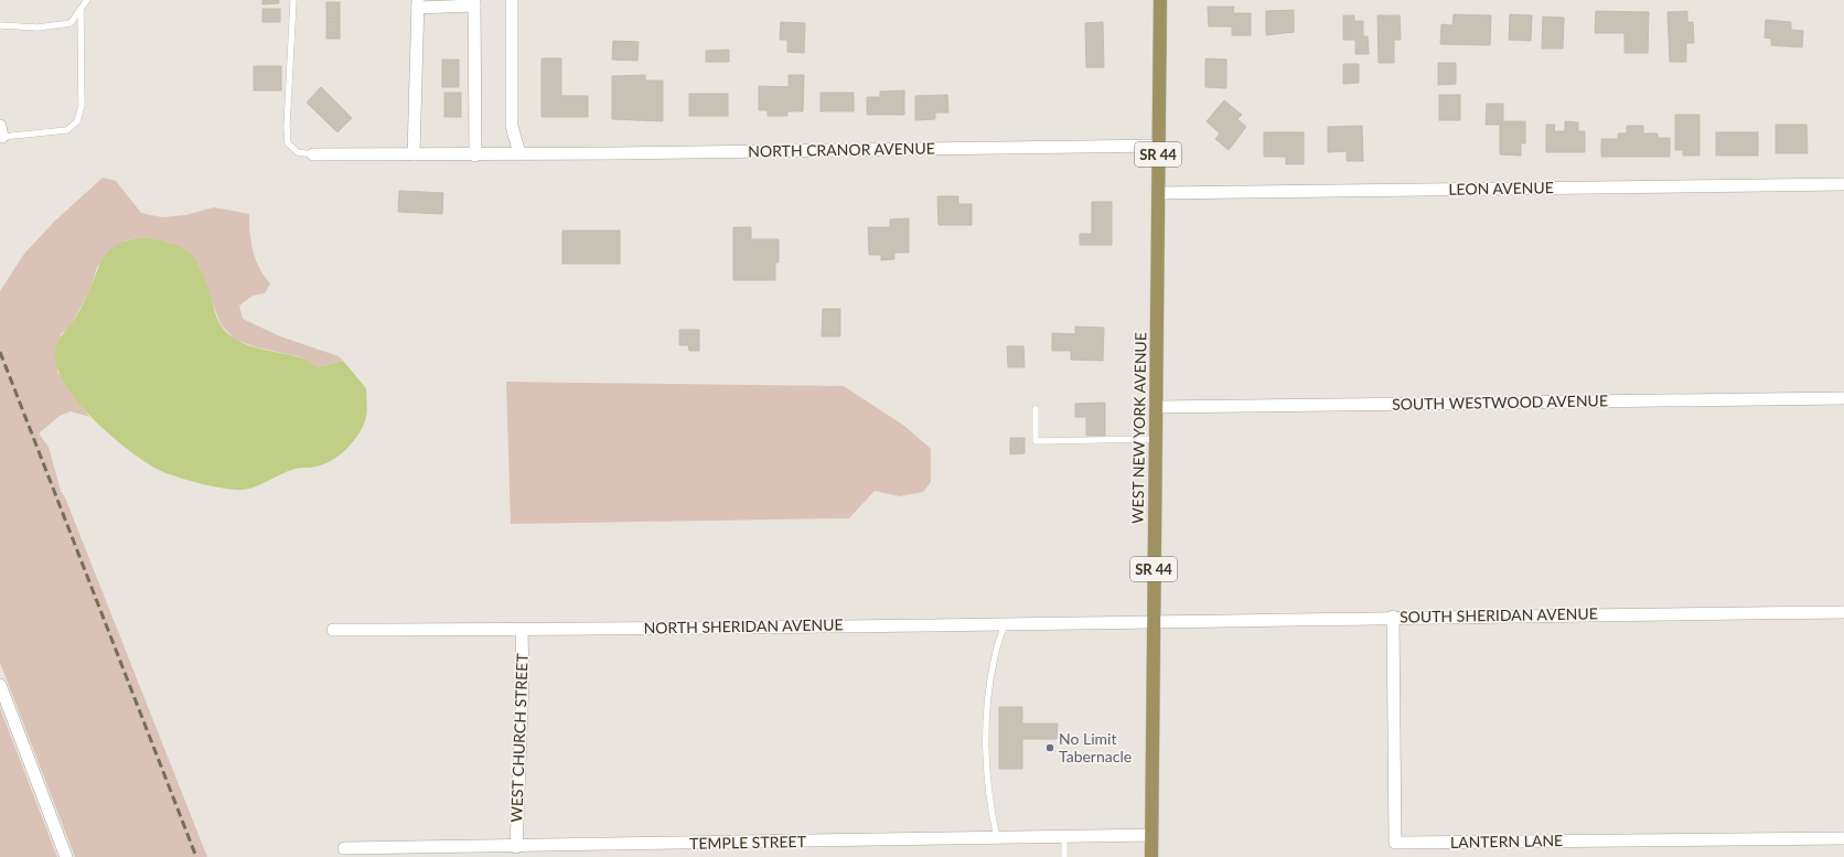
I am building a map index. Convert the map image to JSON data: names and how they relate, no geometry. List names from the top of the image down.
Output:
{
  "streets": {
    "main road": ["SR 44", "WEST NEW YORK AVENUE"],
    "street": [
      "NORTH CRANOR AVENUE",
      "LEON AVENUE",
      "SOUTH WESTWOOD AVENUE",
      "SOUTH SHERIDAN AVENUE",
      "NORTH SHERIDAN AVENUE",
      "WEST CHURCH STREET",
      "LANTERN LANE",
      "TEMPLE STREET"
    ]
  },
  "crossings": [
    ["NORTH CRANOR AVENUE", "WEST NEW YORK AVENUE"],
    ["LEON AVENUE", "WEST NEW YORK AVENUE"],
    ["SOUTH WESTWOOD AVENUE", "WEST NEW YORK AVENUE"],
    ["WEST NEW YORK AVENUE", "SOUTH SHERIDAN AVENUE"],
    ["WEST NEW YORK AVENUE", "NORTH SHERIDAN AVENUE"],
    ["WEST NEW YORK AVENUE", "TEMPLE STREET"],
    ["SOUTH SHERIDAN AVENUE", "NORTH SHERIDAN AVENUE"],
    ["SOUTH SHERIDAN AVENUE", "LANTERN LANE"],
    ["NORTH SHERIDAN AVENUE", "WEST CHURCH STREET"],
    ["WEST CHURCH STREET", "TEMPLE STREET"]
  ],
  "places": ["No Limit Tabernacle"]
}
